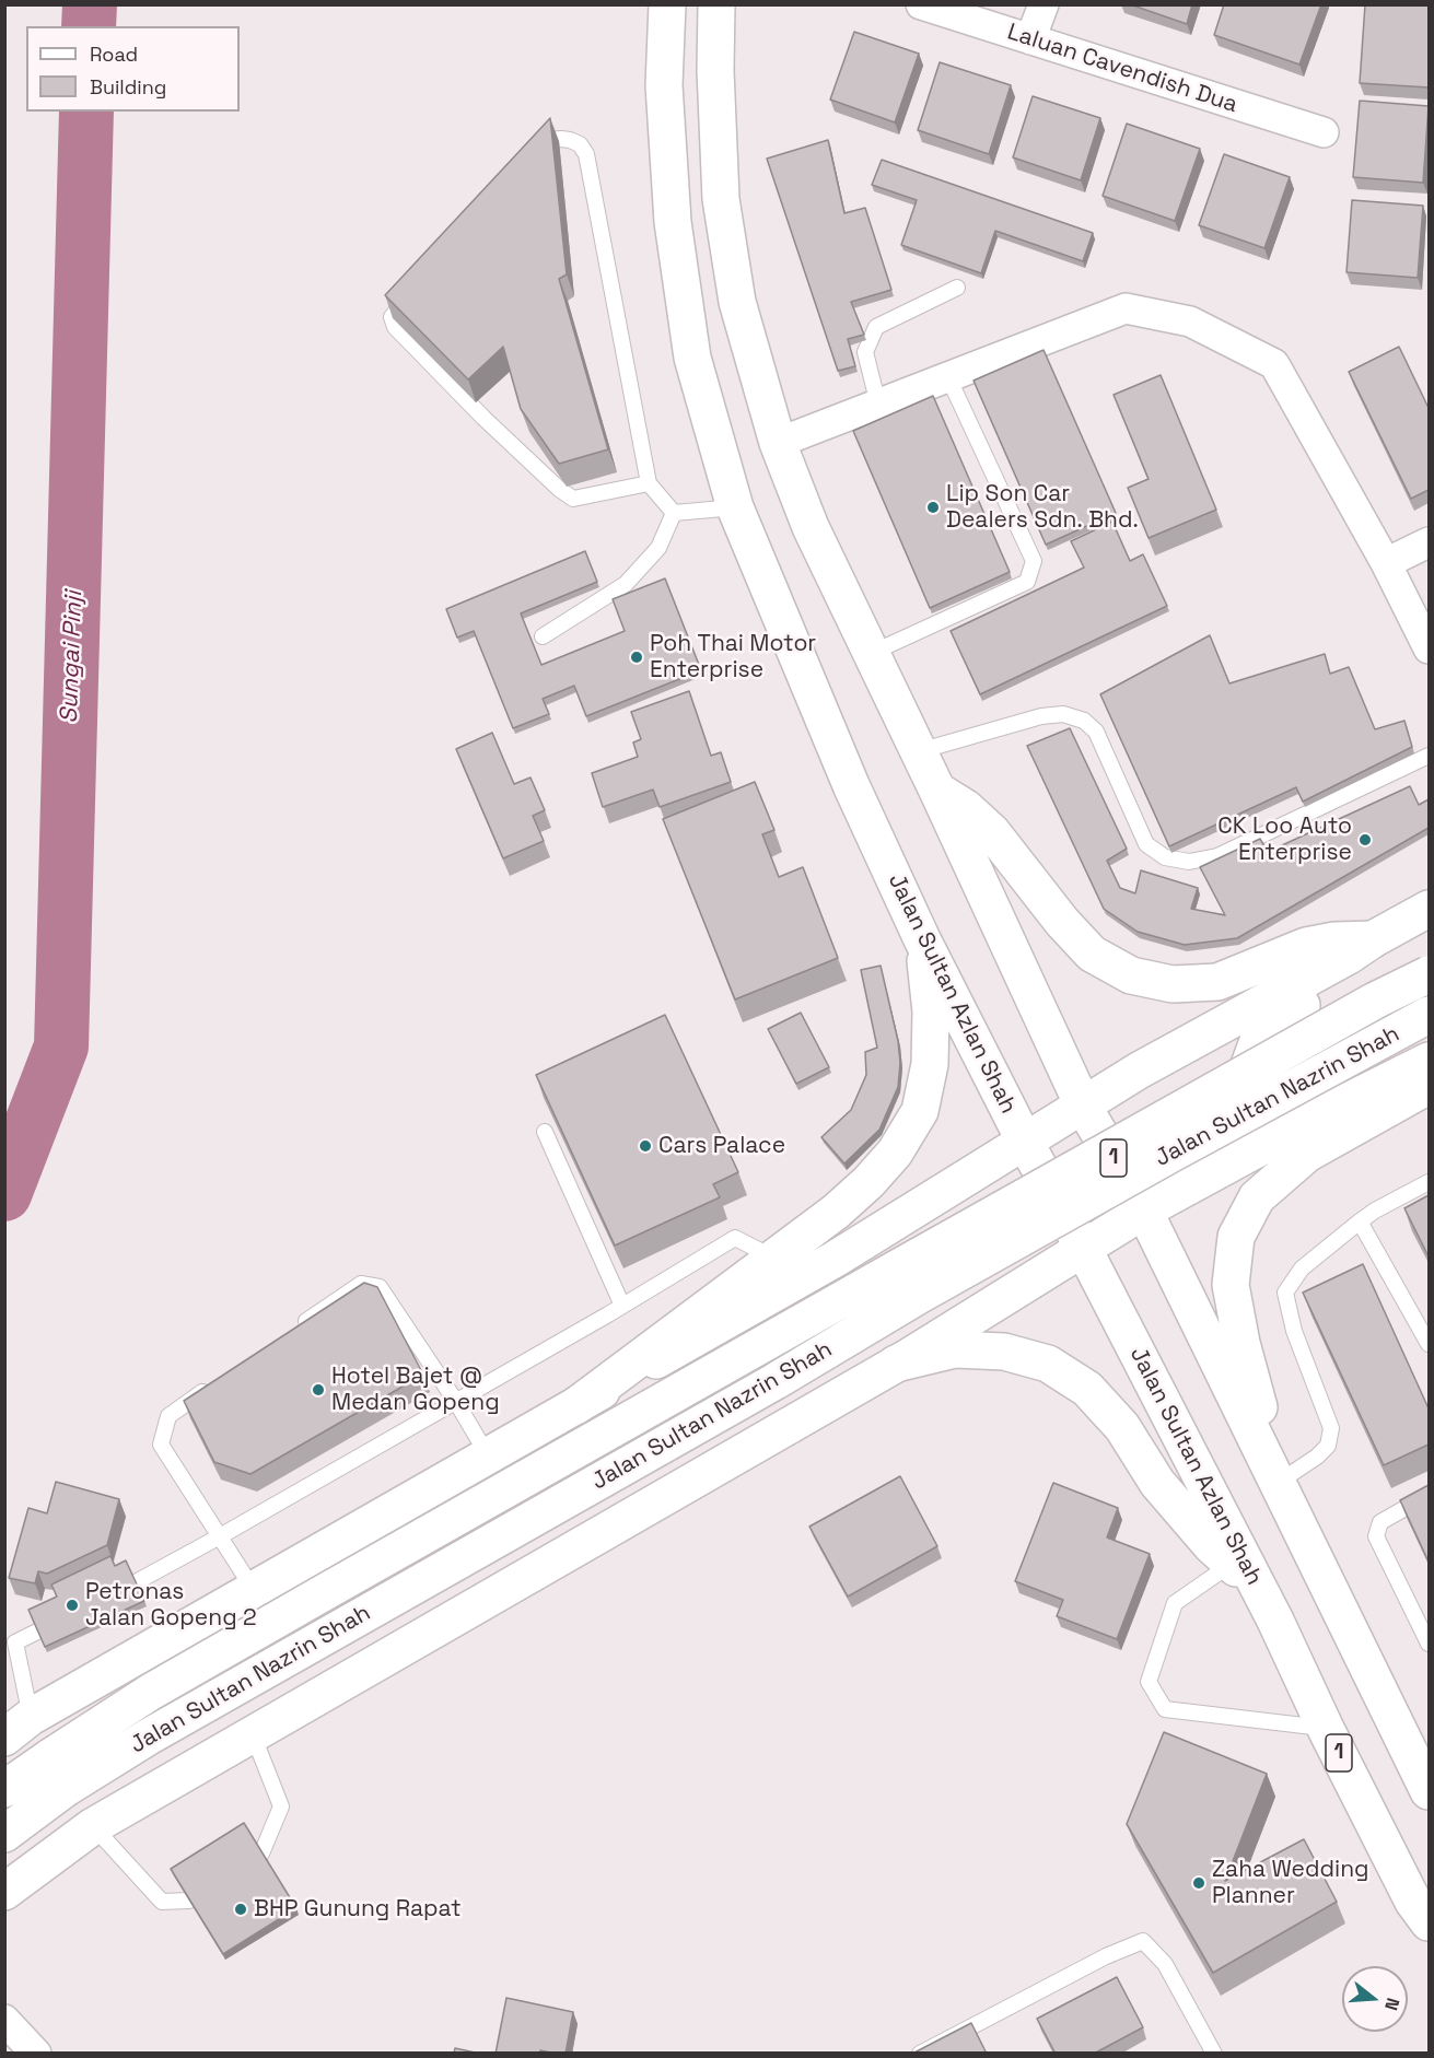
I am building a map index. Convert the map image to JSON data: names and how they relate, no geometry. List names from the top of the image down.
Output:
{
  "streets": {
    "main road": ["Jalan Sultan Azlan Shah", "Jalan Sultan Nazrin Shah", "1"],
    "street": ["Laluan Cavendish Dua"]
  },
  "water": ["Sungai Pinji"],
  "places": [
    "Lip Son Car Dealers Sdn. Bhd.",
    "Poh Thai Motor Enterprise",
    "CK Loo Auto Enterprise",
    "Cars Palace",
    "Hotel Bajet @ Medan Gopeng",
    "Petronas Jalan Gopeng 2",
    "Zaha Wedding Planner",
    "BHP Gunung Rapat"
  ],
  "legend": ["Road", "Building"],
  "north": "right"
}
